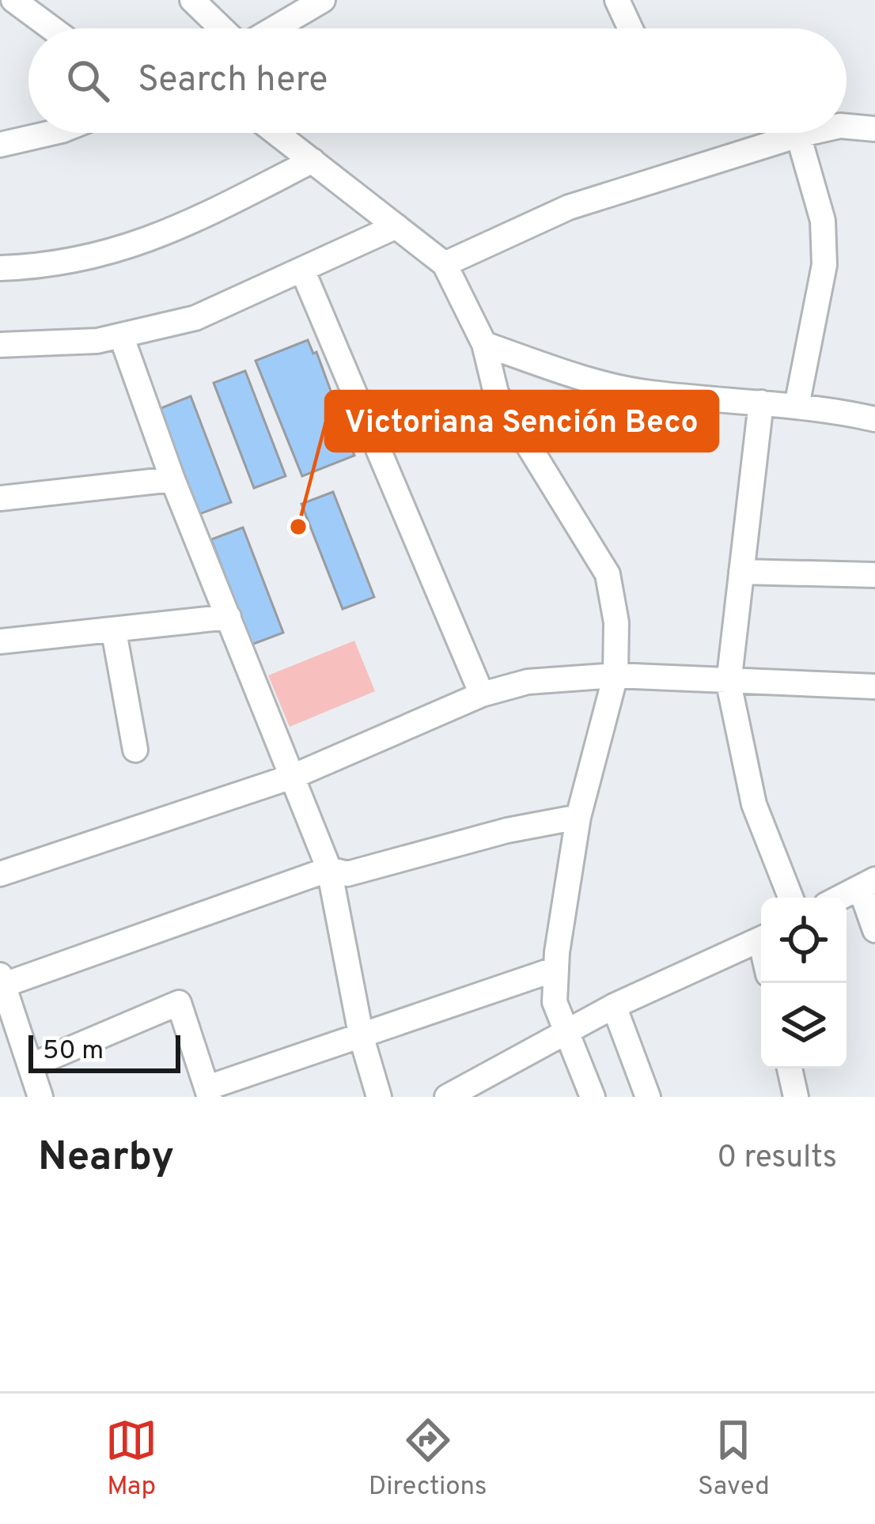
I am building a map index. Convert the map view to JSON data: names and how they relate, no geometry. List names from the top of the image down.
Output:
{
  "places": ["Victoriana Sención Beco"],
  "scale_bar": "50 m",
  "page": {
    "search": "Search here",
    "scale": "50 m",
    "heading": ["Nearby", "0 results"],
    "nav": ["Map", "Directions", "Saved"]
  }
}
